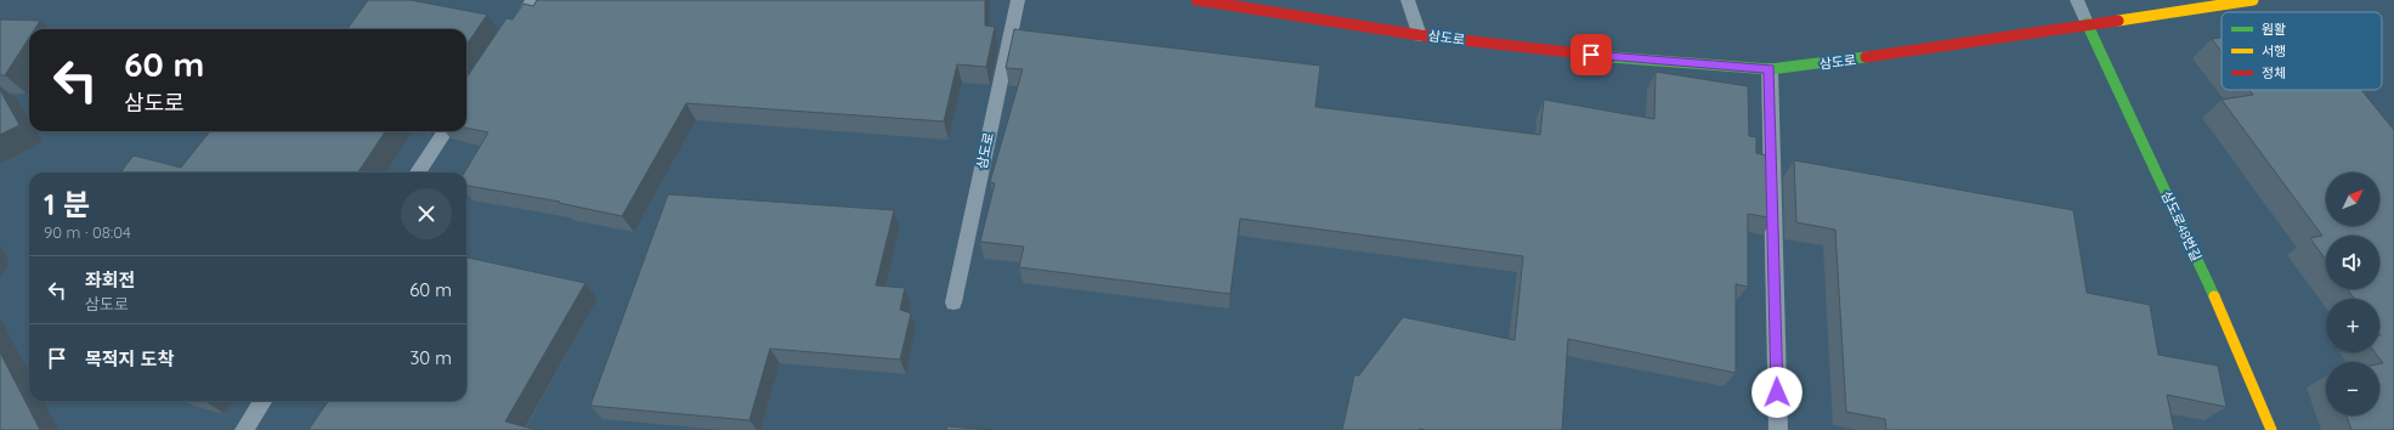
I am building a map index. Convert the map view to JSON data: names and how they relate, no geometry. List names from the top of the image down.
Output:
{
  "streets": {
    "street": ["삼도로", "삼도로48번길"]
  },
  "crossings": [
    ["삼도로", "삼도로48번길"]
  ],
  "legend": ["원활", "서행", "정체"],
  "north": "top right",
  "page": {
    "turn": ["60 m", "삼도로"],
    "map_buttons": ["+", "−"],
    "heading": ["1 분", "90 m · 08:04"],
    "list": [
      {
        "name": "좌회전",
        "note": "삼도로",
        "value": "60 m"
      },
      {
        "name": "목적지 도착",
        "value": "30 m"
      }
    ]
  }
}
